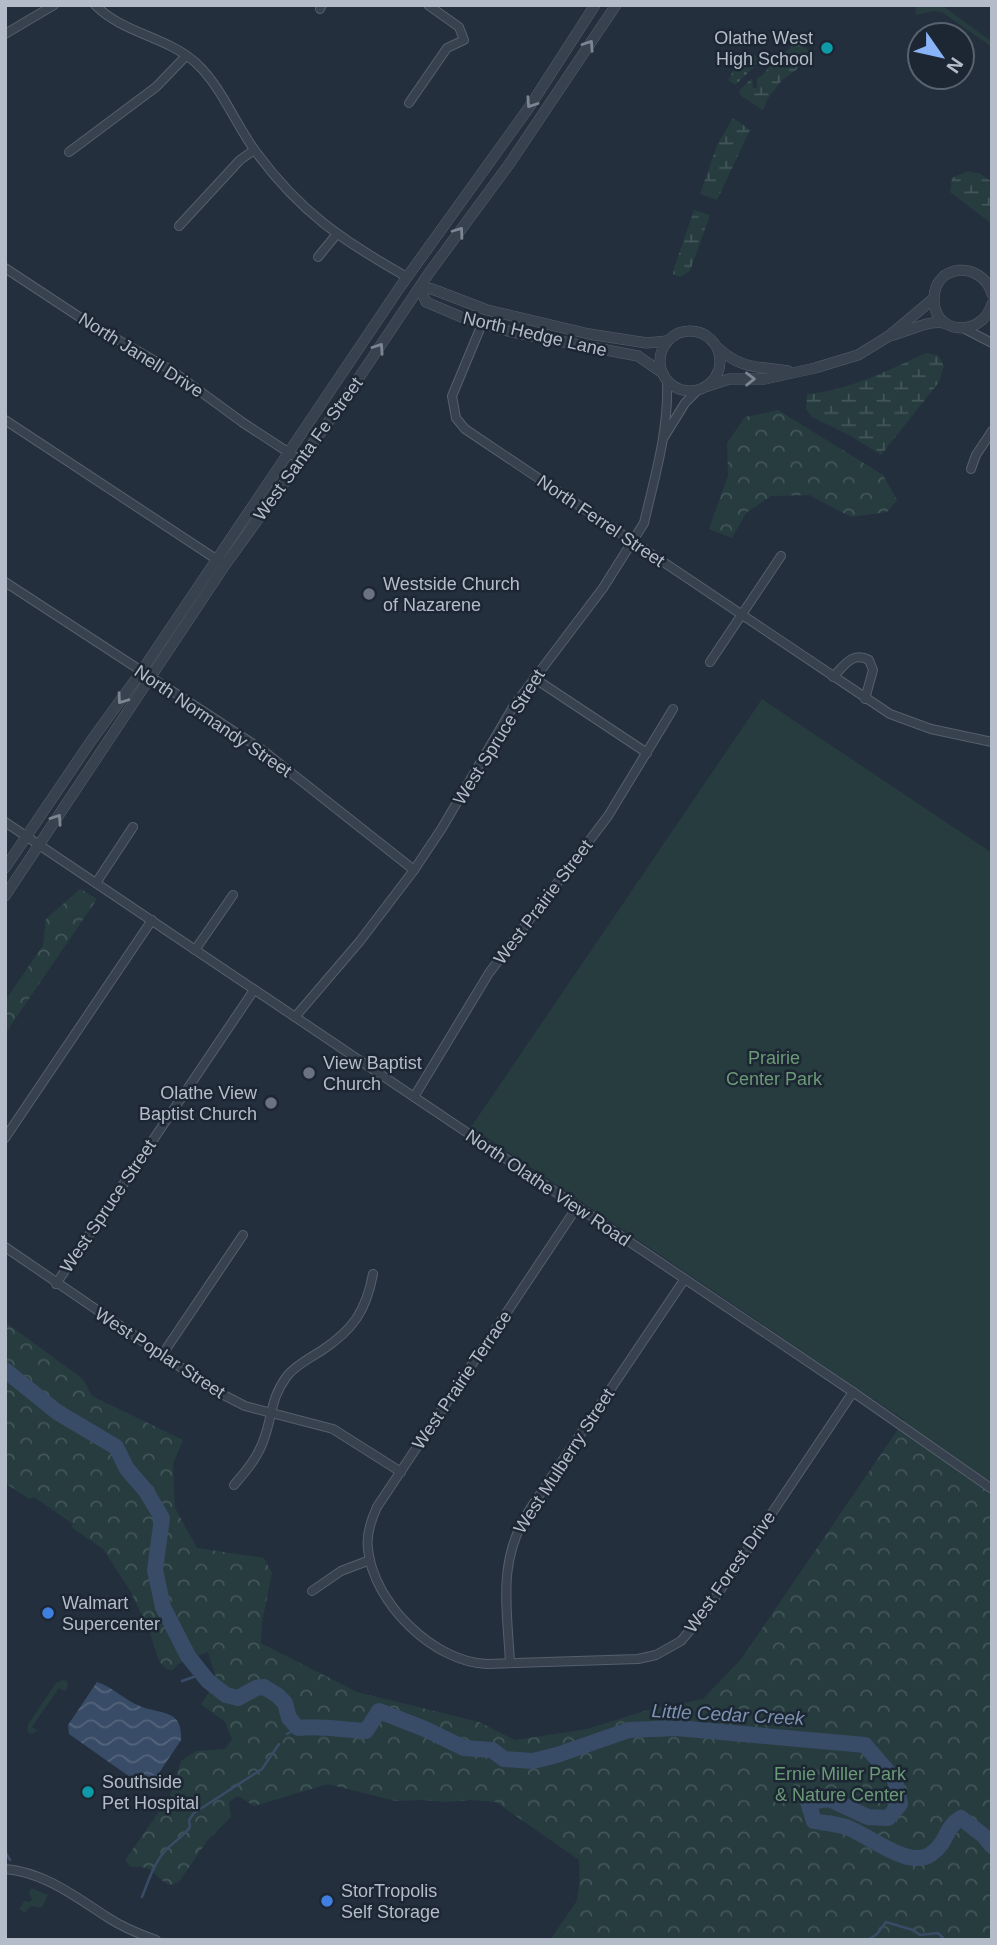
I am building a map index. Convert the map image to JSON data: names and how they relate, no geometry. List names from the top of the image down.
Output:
{
  "streets": {
    "street": [
      "North Hedge Lane",
      "North Janell Drive",
      "West Santa Fe Street",
      "North Ferrel Street",
      "North Normandy Street",
      "West Spruce Street",
      "West Prairie Street",
      "North Olathe View Road",
      "West Poplar Street",
      "West Prairie Terrace",
      "West Mulberry Street",
      "West Forest Drive"
    ]
  },
  "crossings": [
    ["North Hedge Lane", "West Santa Fe Street"],
    ["North Hedge Lane", "North Ferrel Street"],
    ["North Hedge Lane", "West Spruce Street"],
    ["North Janell Drive", "West Santa Fe Street"],
    ["West Santa Fe Street", "North Normandy Street"],
    ["West Santa Fe Street", "North Olathe View Road"],
    ["North Ferrel Street", "West Spruce Street"],
    ["North Normandy Street", "West Spruce Street"],
    ["West Spruce Street", "North Olathe View Road"],
    ["West Spruce Street", "West Poplar Street"],
    ["West Prairie Street", "North Olathe View Road"],
    ["North Olathe View Road", "West Prairie Terrace"],
    ["North Olathe View Road", "West Mulberry Street"],
    ["North Olathe View Road", "West Forest Drive"],
    ["West Poplar Street", "West Prairie Terrace"],
    ["West Prairie Terrace", "West Mulberry Street"],
    ["West Prairie Terrace", "West Forest Drive"],
    ["West Mulberry Street", "West Forest Drive"]
  ],
  "water": ["Little Cedar Creek"],
  "parks": ["Prairie Center Park", "Ernie Miller Park & Nature Center"],
  "places": [
    "Olathe West High School",
    "Westside Church of Nazarene",
    "View Baptist Church",
    "Olathe View Baptist Church",
    "Walmart Supercenter",
    "Southside Pet Hospital",
    "StorTropolis Self Storage"
  ],
  "north": "bottom right"
}
